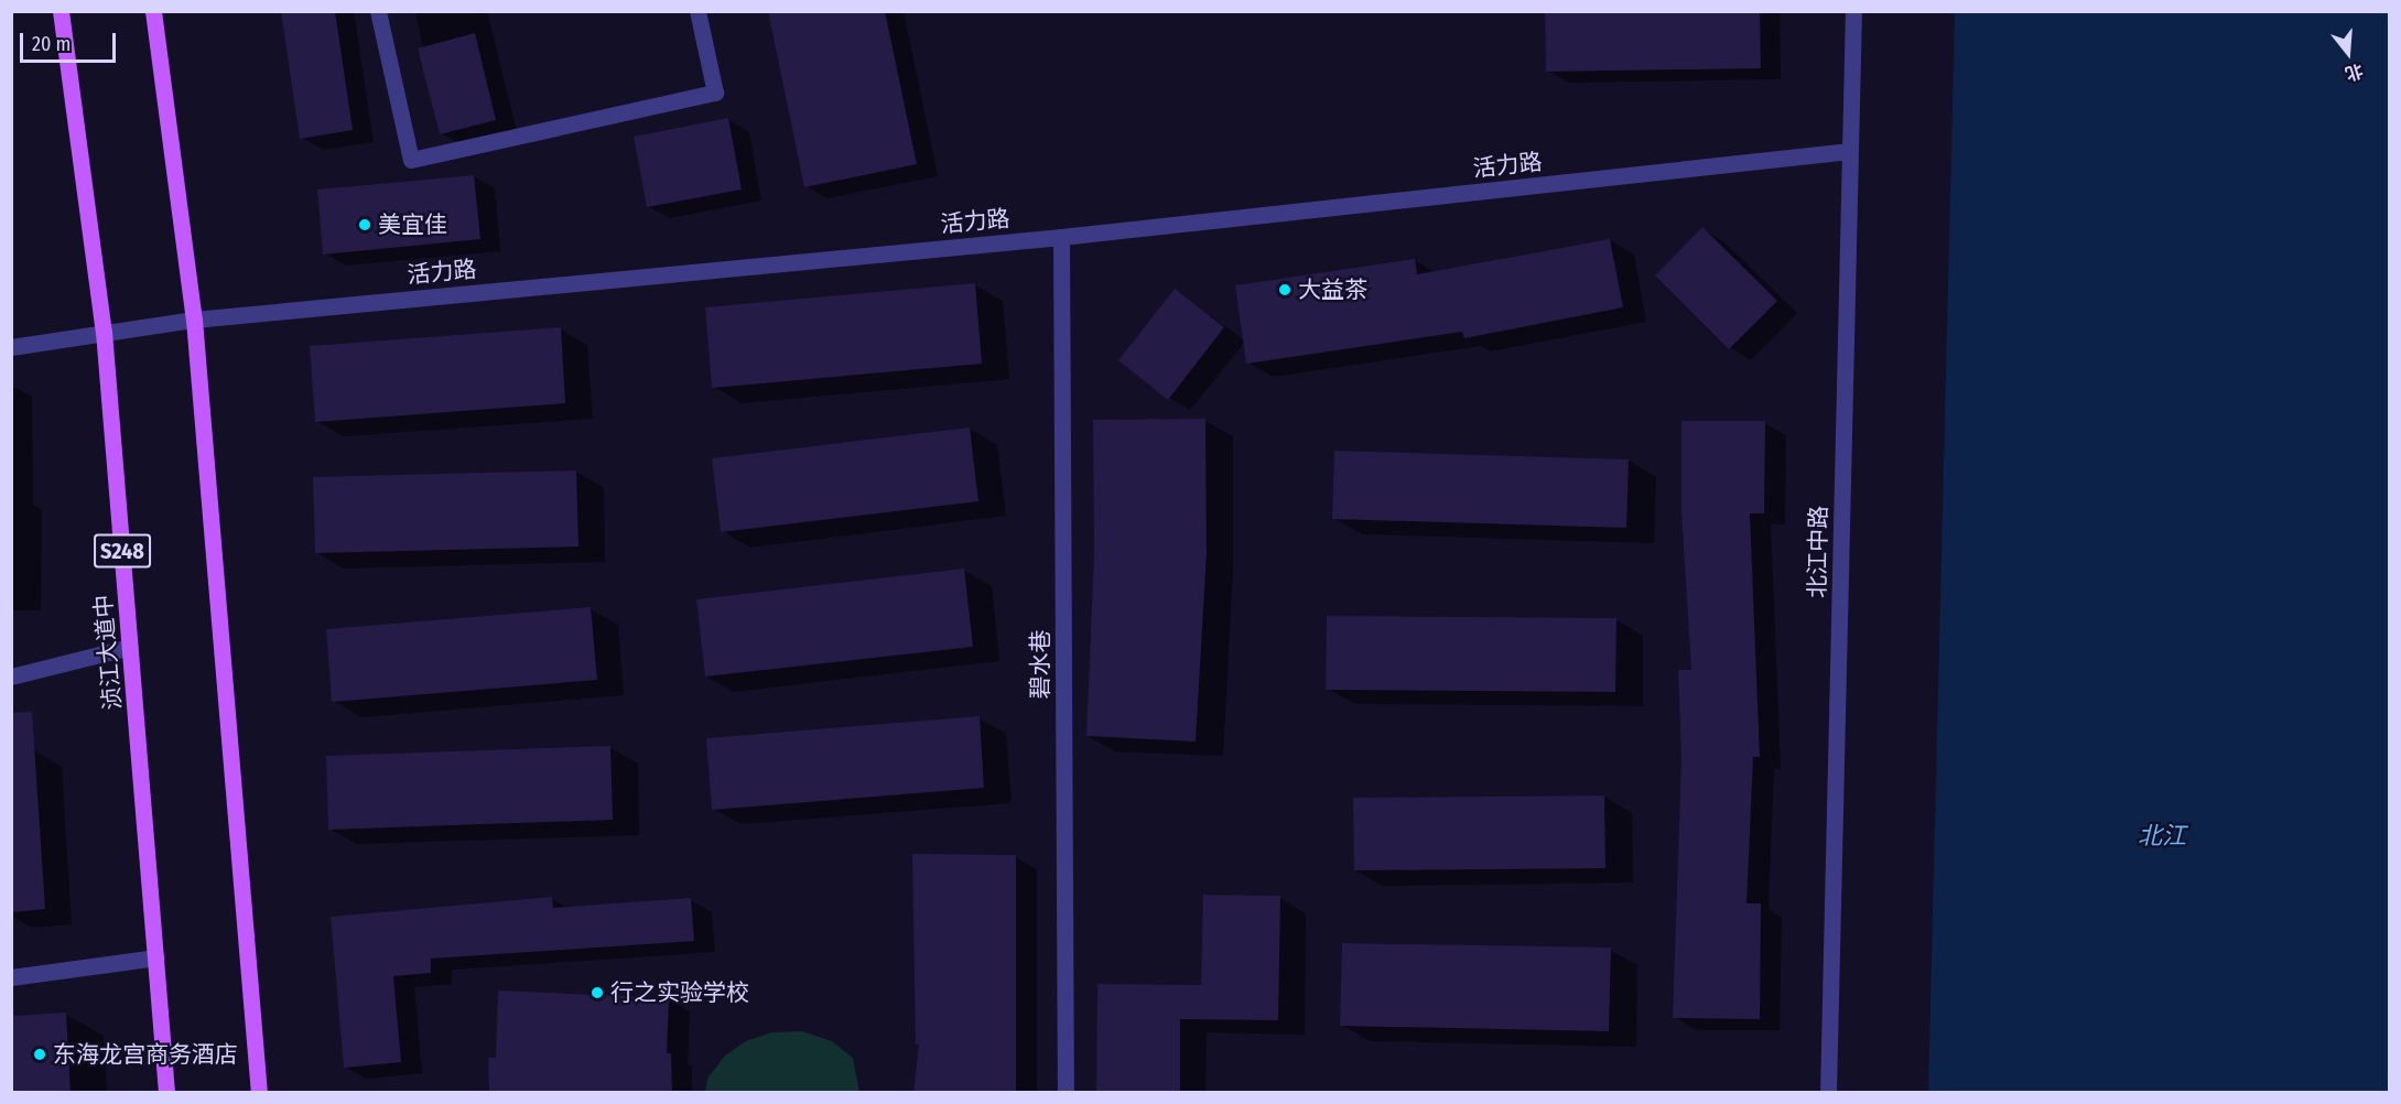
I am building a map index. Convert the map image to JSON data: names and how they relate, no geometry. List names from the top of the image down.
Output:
{
  "streets": {
    "main road": ["S248", "浈江大道中"],
    "street": ["活力路", "北江中路", "碧水巷"]
  },
  "crossings": [
    ["活力路", "北江中路"],
    ["活力路", "浈江大道中"],
    ["活力路", "碧水巷"]
  ],
  "water": ["北江"],
  "places": [
    "美宜佳",
    "大益茶",
    "行之实验学校",
    "东海龙宫商务酒店"
  ],
  "scale_bar": "20 m",
  "north": "bottom"
}
